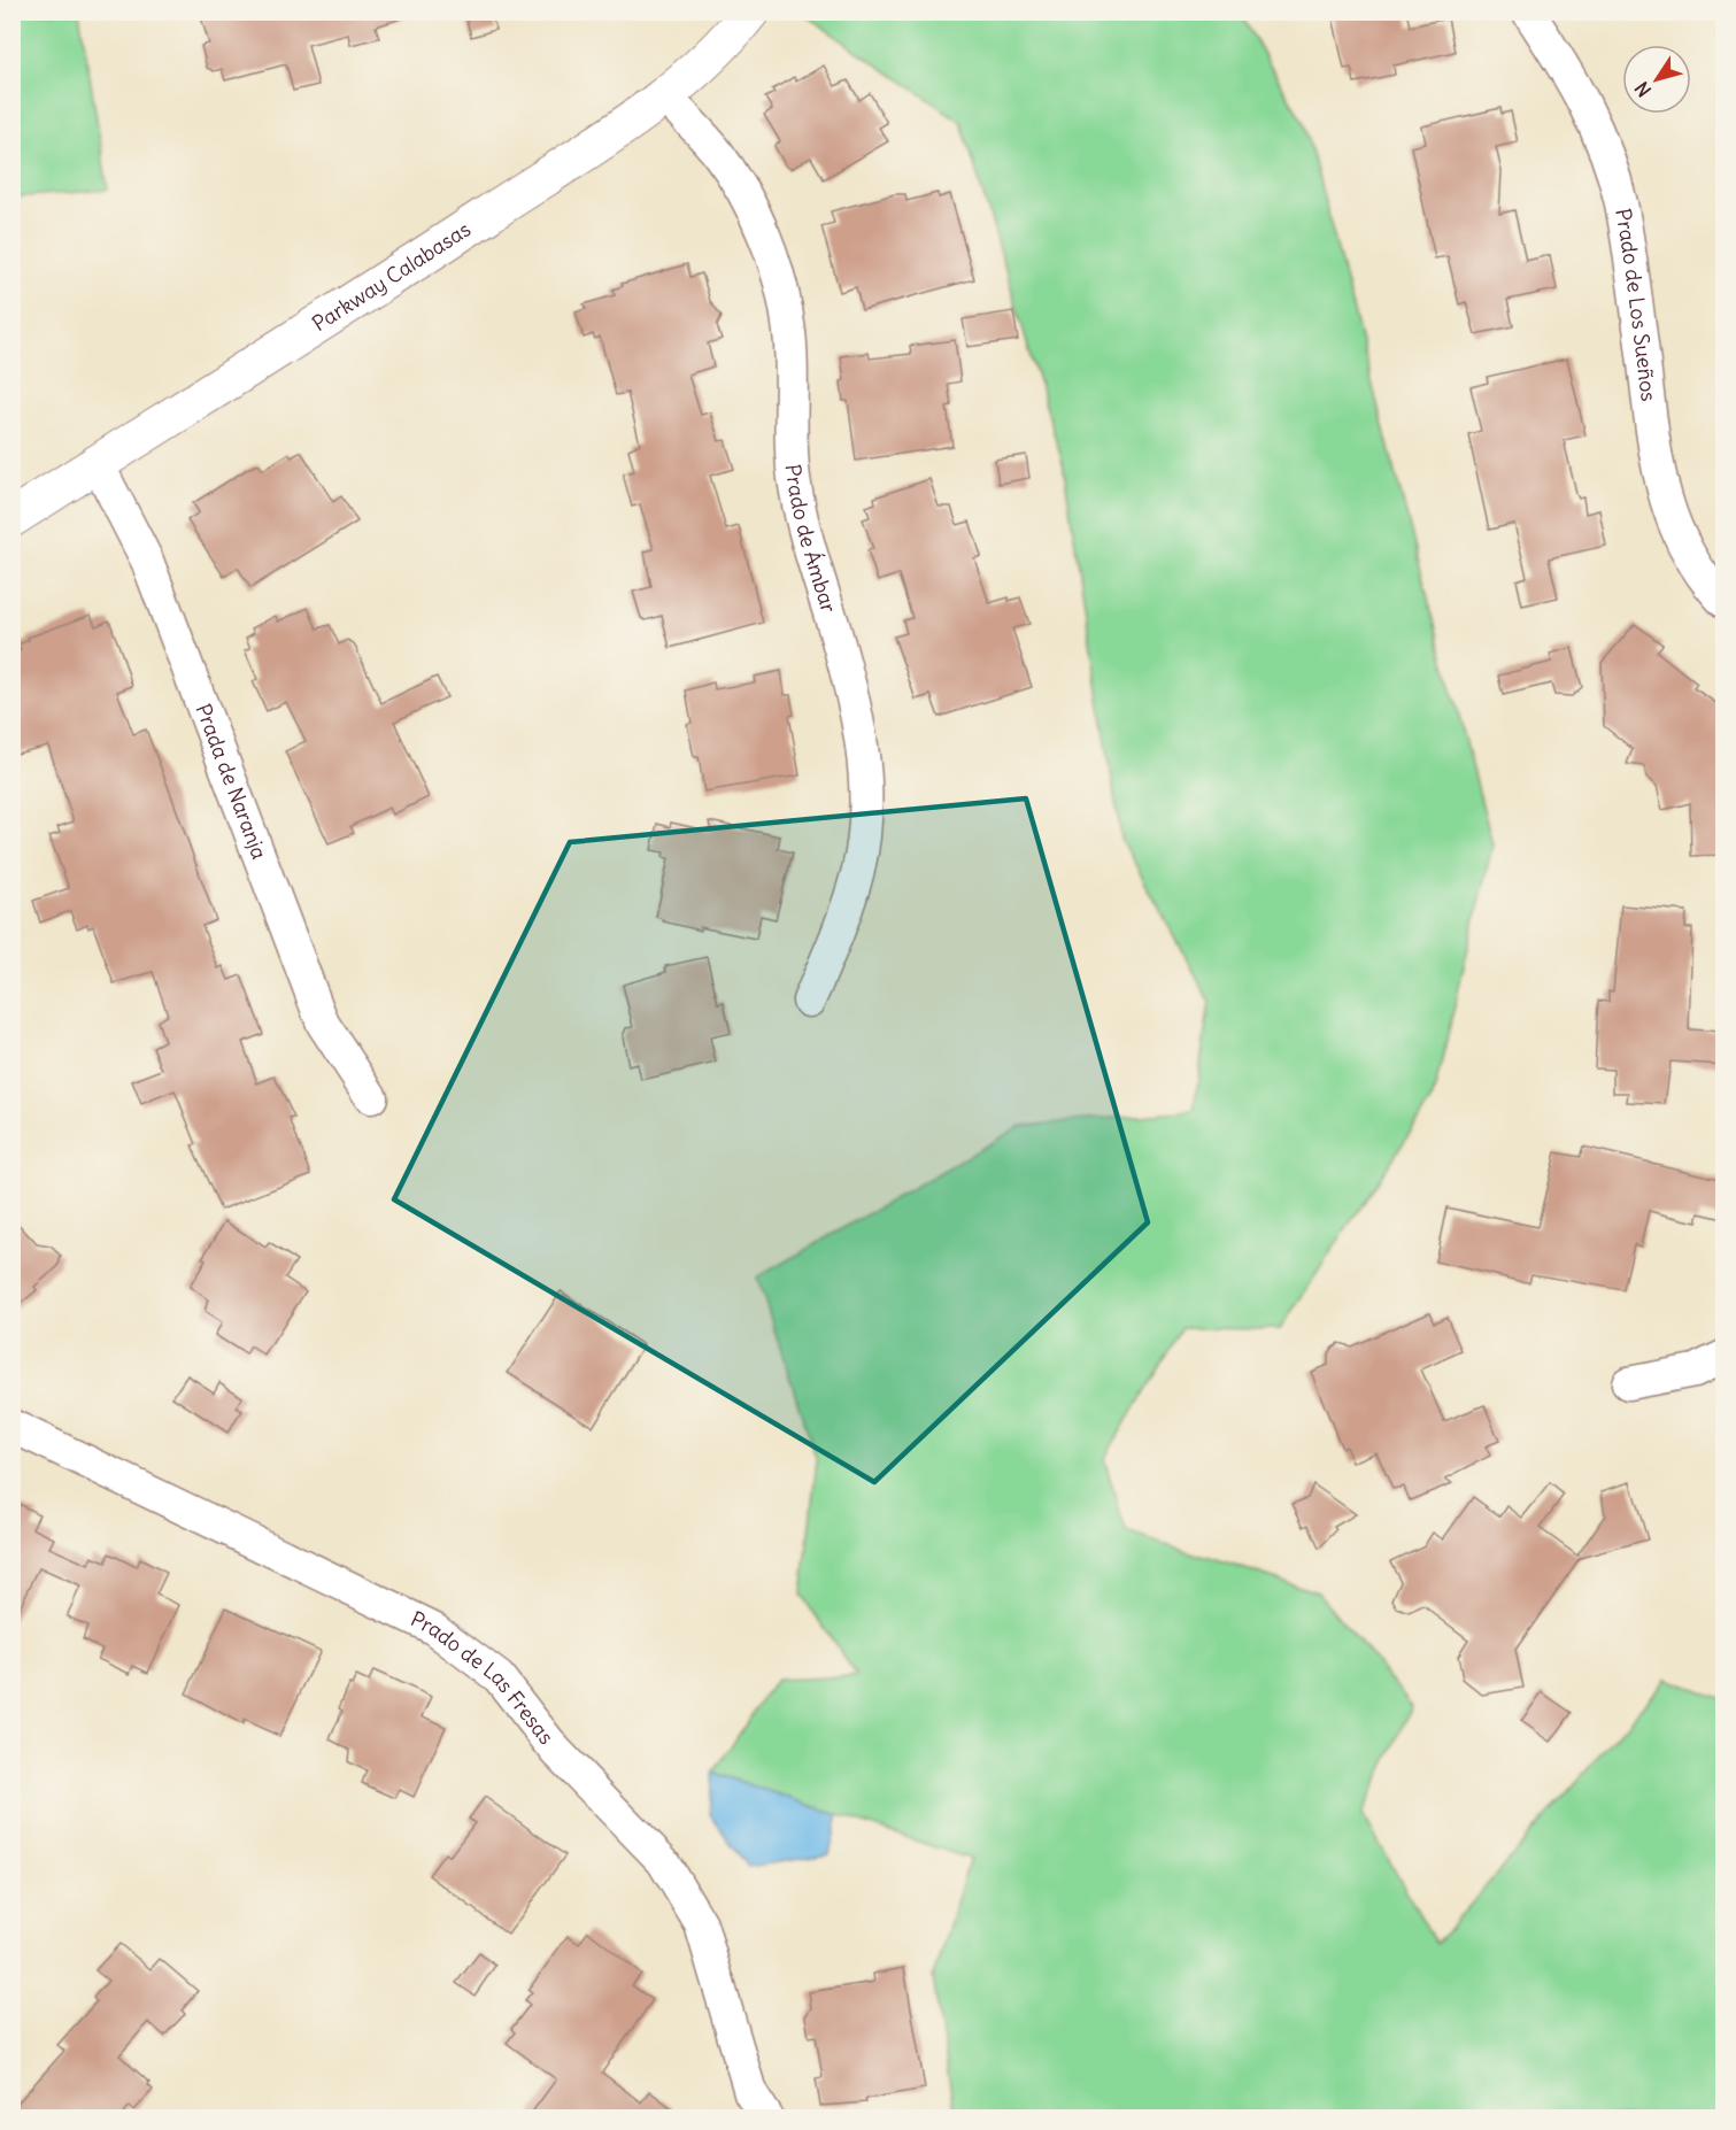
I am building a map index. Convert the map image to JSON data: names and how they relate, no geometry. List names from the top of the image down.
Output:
{
  "streets": {
    "street": [
      "Parkway Calabasas",
      "Prado de Los Sueños",
      "Prado de Ámbar",
      "Prada de Naranja",
      "Prado de Las Fresas"
    ]
  },
  "crossings": [
    ["Parkway Calabasas", "Prado de Ámbar"],
    ["Parkway Calabasas", "Prada de Naranja"]
  ],
  "north": "bottom left"
}
